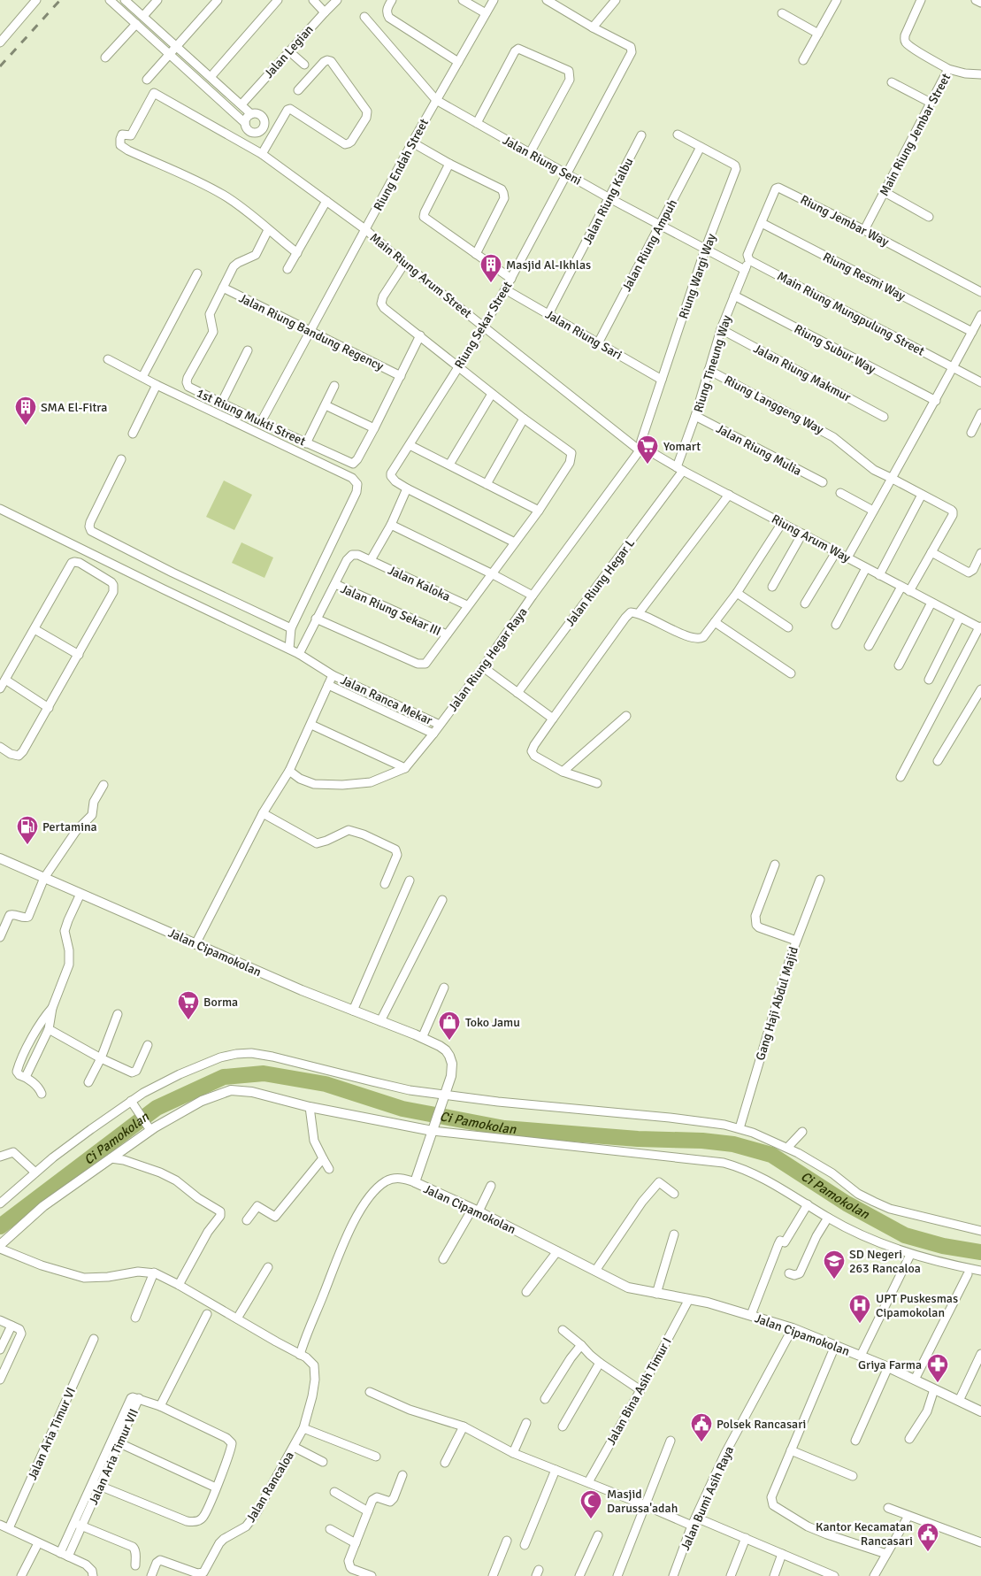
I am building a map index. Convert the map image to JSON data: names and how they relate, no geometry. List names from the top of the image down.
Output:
{
  "streets": {
    "street": [
      "Jalan Legian",
      "Main Riung Jembar Street",
      "Jalan Riung Seni",
      "Riung Endah Street",
      "Jalan Riung Kalbu",
      "Riung Jembar Way",
      "Jalan Riung Ampuh",
      "Main Riung Arum Street",
      "Riung Wargi Way",
      "Main Riung Mungpulung Street",
      "Riung Sekar Street",
      "Jalan Riung Bandung Regency",
      "Jalan Riung Sari",
      "Riung Subur Way",
      "Riung Tineung Way",
      "Jalan Riung Makmur",
      "Riung Langgeng Way",
      "1st Riung Mukti Street",
      "Jalan Riung Mulia",
      "Riung Arum Way",
      "Jalan Riung Hegar L",
      "Jalan Kaloka",
      "Jalan Riung Sekar III",
      "Jalan Riung Hegar Raya",
      "Jalan Ranca Mekar",
      "Jalan Cipamokolan",
      "Gang Haji Abdul Majid",
      "Jalan Bina Asih Timur I",
      "Jalan Aria Timur VI",
      "Jalan Aria Timur VII",
      "Jalan Rancaloa",
      "Jalan Bumi Asih Raya"
    ]
  },
  "crossings": [
    ["Main Riung Jembar Street", "Riung Jembar Way"],
    ["Jalan Riung Seni", "Riung Endah Street"],
    ["Jalan Riung Seni", "Jalan Riung Kalbu"],
    ["Jalan Riung Seni", "Jalan Riung Ampuh"],
    ["Jalan Riung Seni", "Riung Wargi Way"],
    ["Jalan Riung Seni", "Riung Sekar Street"],
    ["Jalan Riung Seni", "Riung Tineung Way"],
    ["Riung Endah Street", "Main Riung Arum Street"],
    ["Riung Endah Street", "Jalan Riung Bandung Regency"],
    ["Riung Endah Street", "1st Riung Mukti Street"],
    ["Jalan Riung Kalbu", "Jalan Riung Sari"],
    ["Riung Jembar Way", "Main Riung Mungpulung Street"],
    ["Riung Jembar Way", "Riung Tineung Way"],
    ["Jalan Riung Ampuh", "Riung Wargi Way"],
    ["Jalan Riung Ampuh", "Jalan Riung Sari"],
    ["Main Riung Arum Street", "Riung Wargi Way"],
    ["Main Riung Arum Street", "Riung Sekar Street"],
    ["Main Riung Arum Street", "1st Riung Mukti Street"],
    ["Main Riung Arum Street", "Riung Arum Way"],
    ["Main Riung Arum Street", "Jalan Riung Hegar Raya"],
    ["Riung Wargi Way", "Jalan Riung Sari"],
    ["Riung Wargi Way", "Riung Arum Way"],
    ["Riung Wargi Way", "Jalan Riung Hegar Raya"],
    ["Main Riung Mungpulung Street", "Riung Tineung Way"],
    ["Riung Sekar Street", "Jalan Riung Sari"],
    ["Jalan Riung Bandung Regency", "1st Riung Mukti Street"],
    ["Riung Subur Way", "Riung Tineung Way"],
    ["Riung Tineung Way", "Jalan Riung Makmur"],
    ["Riung Tineung Way", "Riung Langgeng Way"],
    ["Riung Tineung Way", "Jalan Riung Mulia"],
    ["Riung Tineung Way", "Riung Arum Way"],
    ["Riung Tineung Way", "Jalan Riung Hegar L"],
    ["Riung Arum Way", "Jalan Riung Hegar L"],
    ["Riung Arum Way", "Jalan Riung Hegar Raya"],
    ["Jalan Kaloka", "Jalan Riung Sekar III"],
    ["Jalan Riung Hegar Raya", "Jalan Ranca Mekar"],
    ["Jalan Cipamokolan", "Jalan Bina Asih Timur I"],
    ["Jalan Cipamokolan", "Jalan Bumi Asih Raya"]
  ],
  "water": ["Ci Pamokolan"],
  "places": {
    "building": ["Masjid Al-Ikhlas", "SMA El-Fitra"],
    "supermarket": ["Yomart", "Borma"],
    "fuel station": ["Pertamina"],
    "shop": ["Toko Jamu"],
    "school or university": ["SD Negeri 263 Rancaloa"],
    "hospital": ["UPT Puskesmas Cipamokolan"],
    "pharmacy": ["Griya Farma"],
    "public building": ["Polsek Rancasari", "Kantor Kecamatan Rancasari"],
    "mosque": ["Masjid Darussa'adah"]
  }
}
